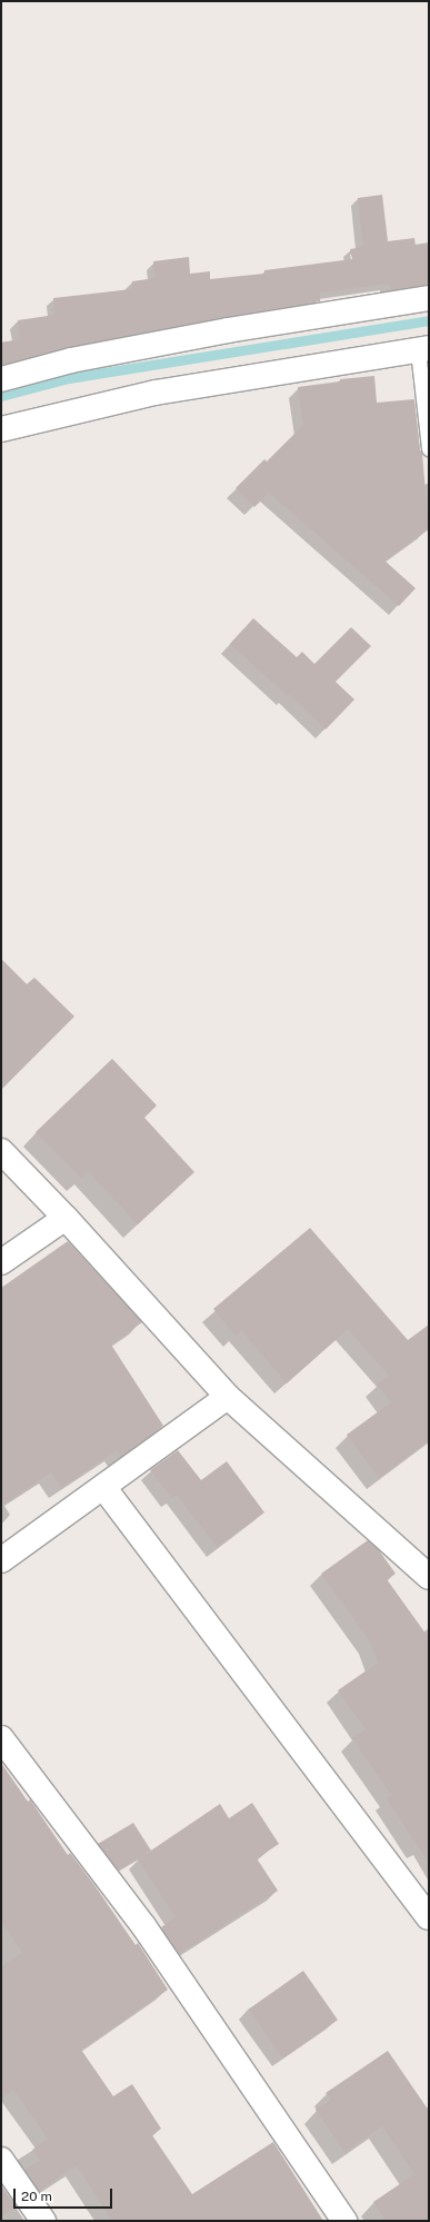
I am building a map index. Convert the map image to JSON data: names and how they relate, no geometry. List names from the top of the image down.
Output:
{
  "scale_bar": "20 m"
}
